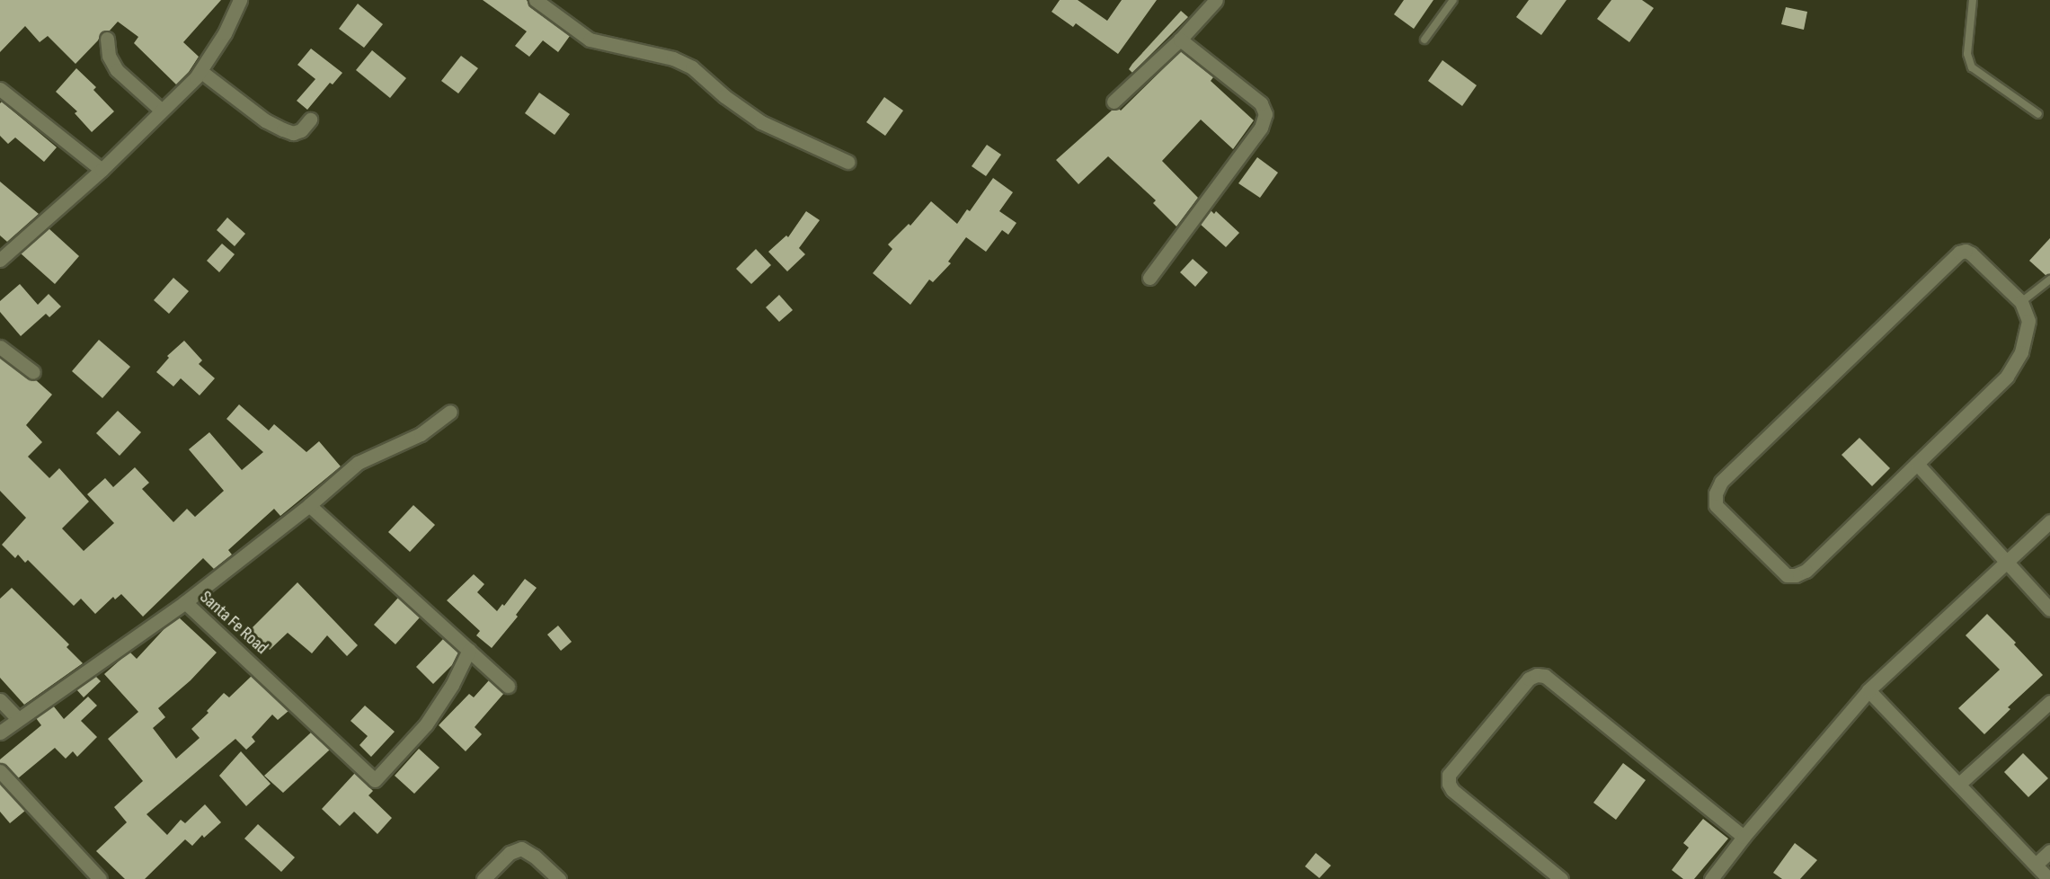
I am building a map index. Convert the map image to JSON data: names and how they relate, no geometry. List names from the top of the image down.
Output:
{
  "streets": {
    "street": ["Santa Fe Road"]
  }
}
